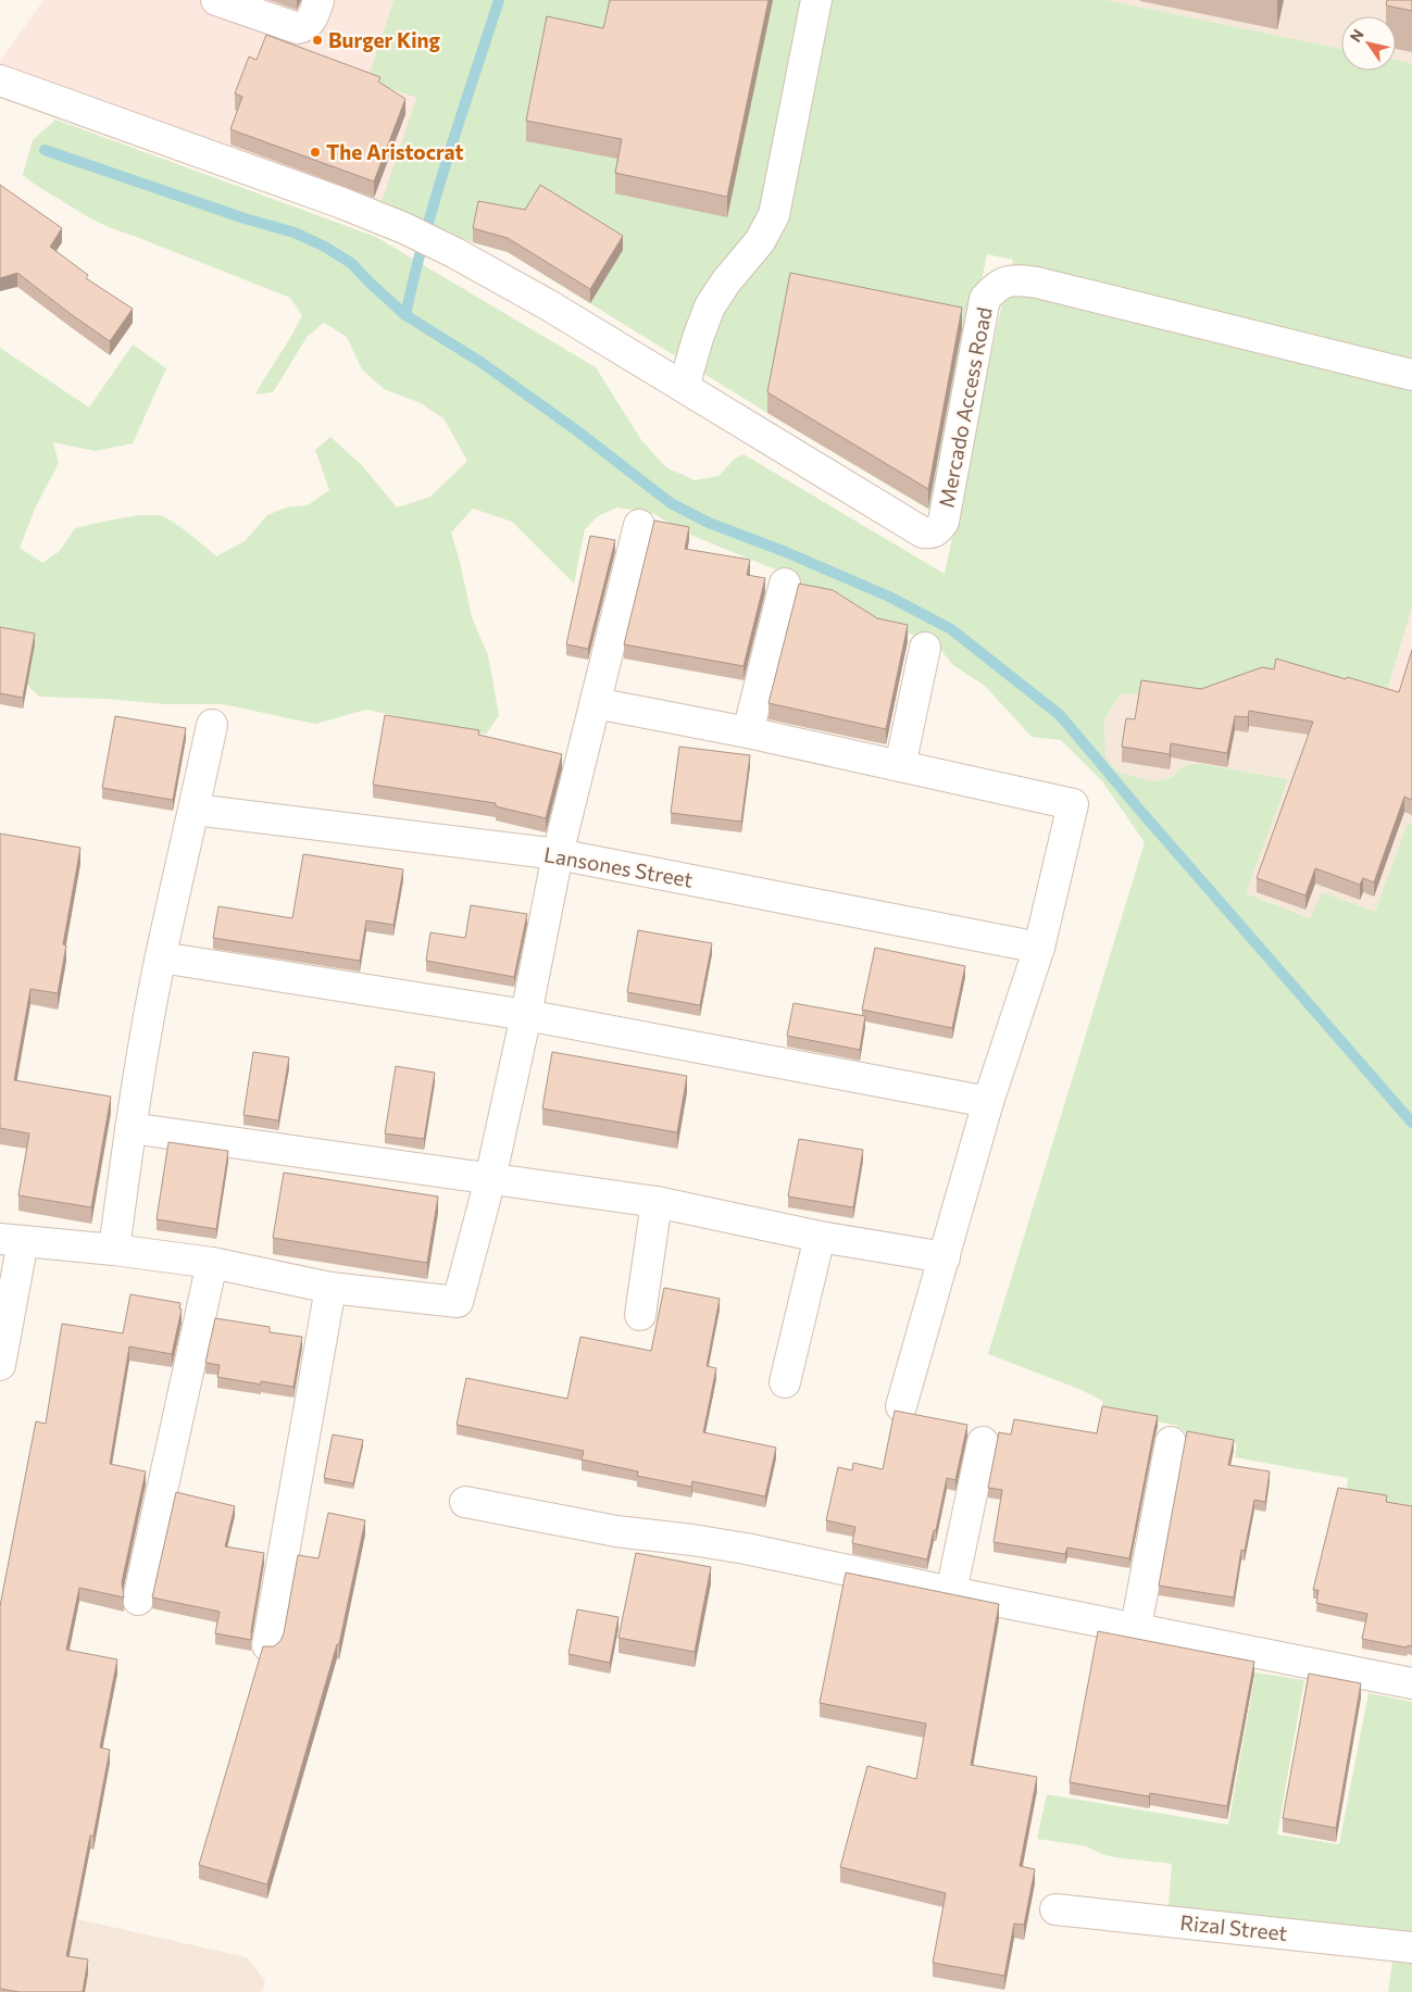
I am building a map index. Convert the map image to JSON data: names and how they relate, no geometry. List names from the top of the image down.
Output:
{
  "streets": {
    "street": ["Mercado Access Road", "Lansones Street", "Rizal Street"]
  },
  "places": ["Burger King", "The Aristocrat"],
  "north": "top left"
}
